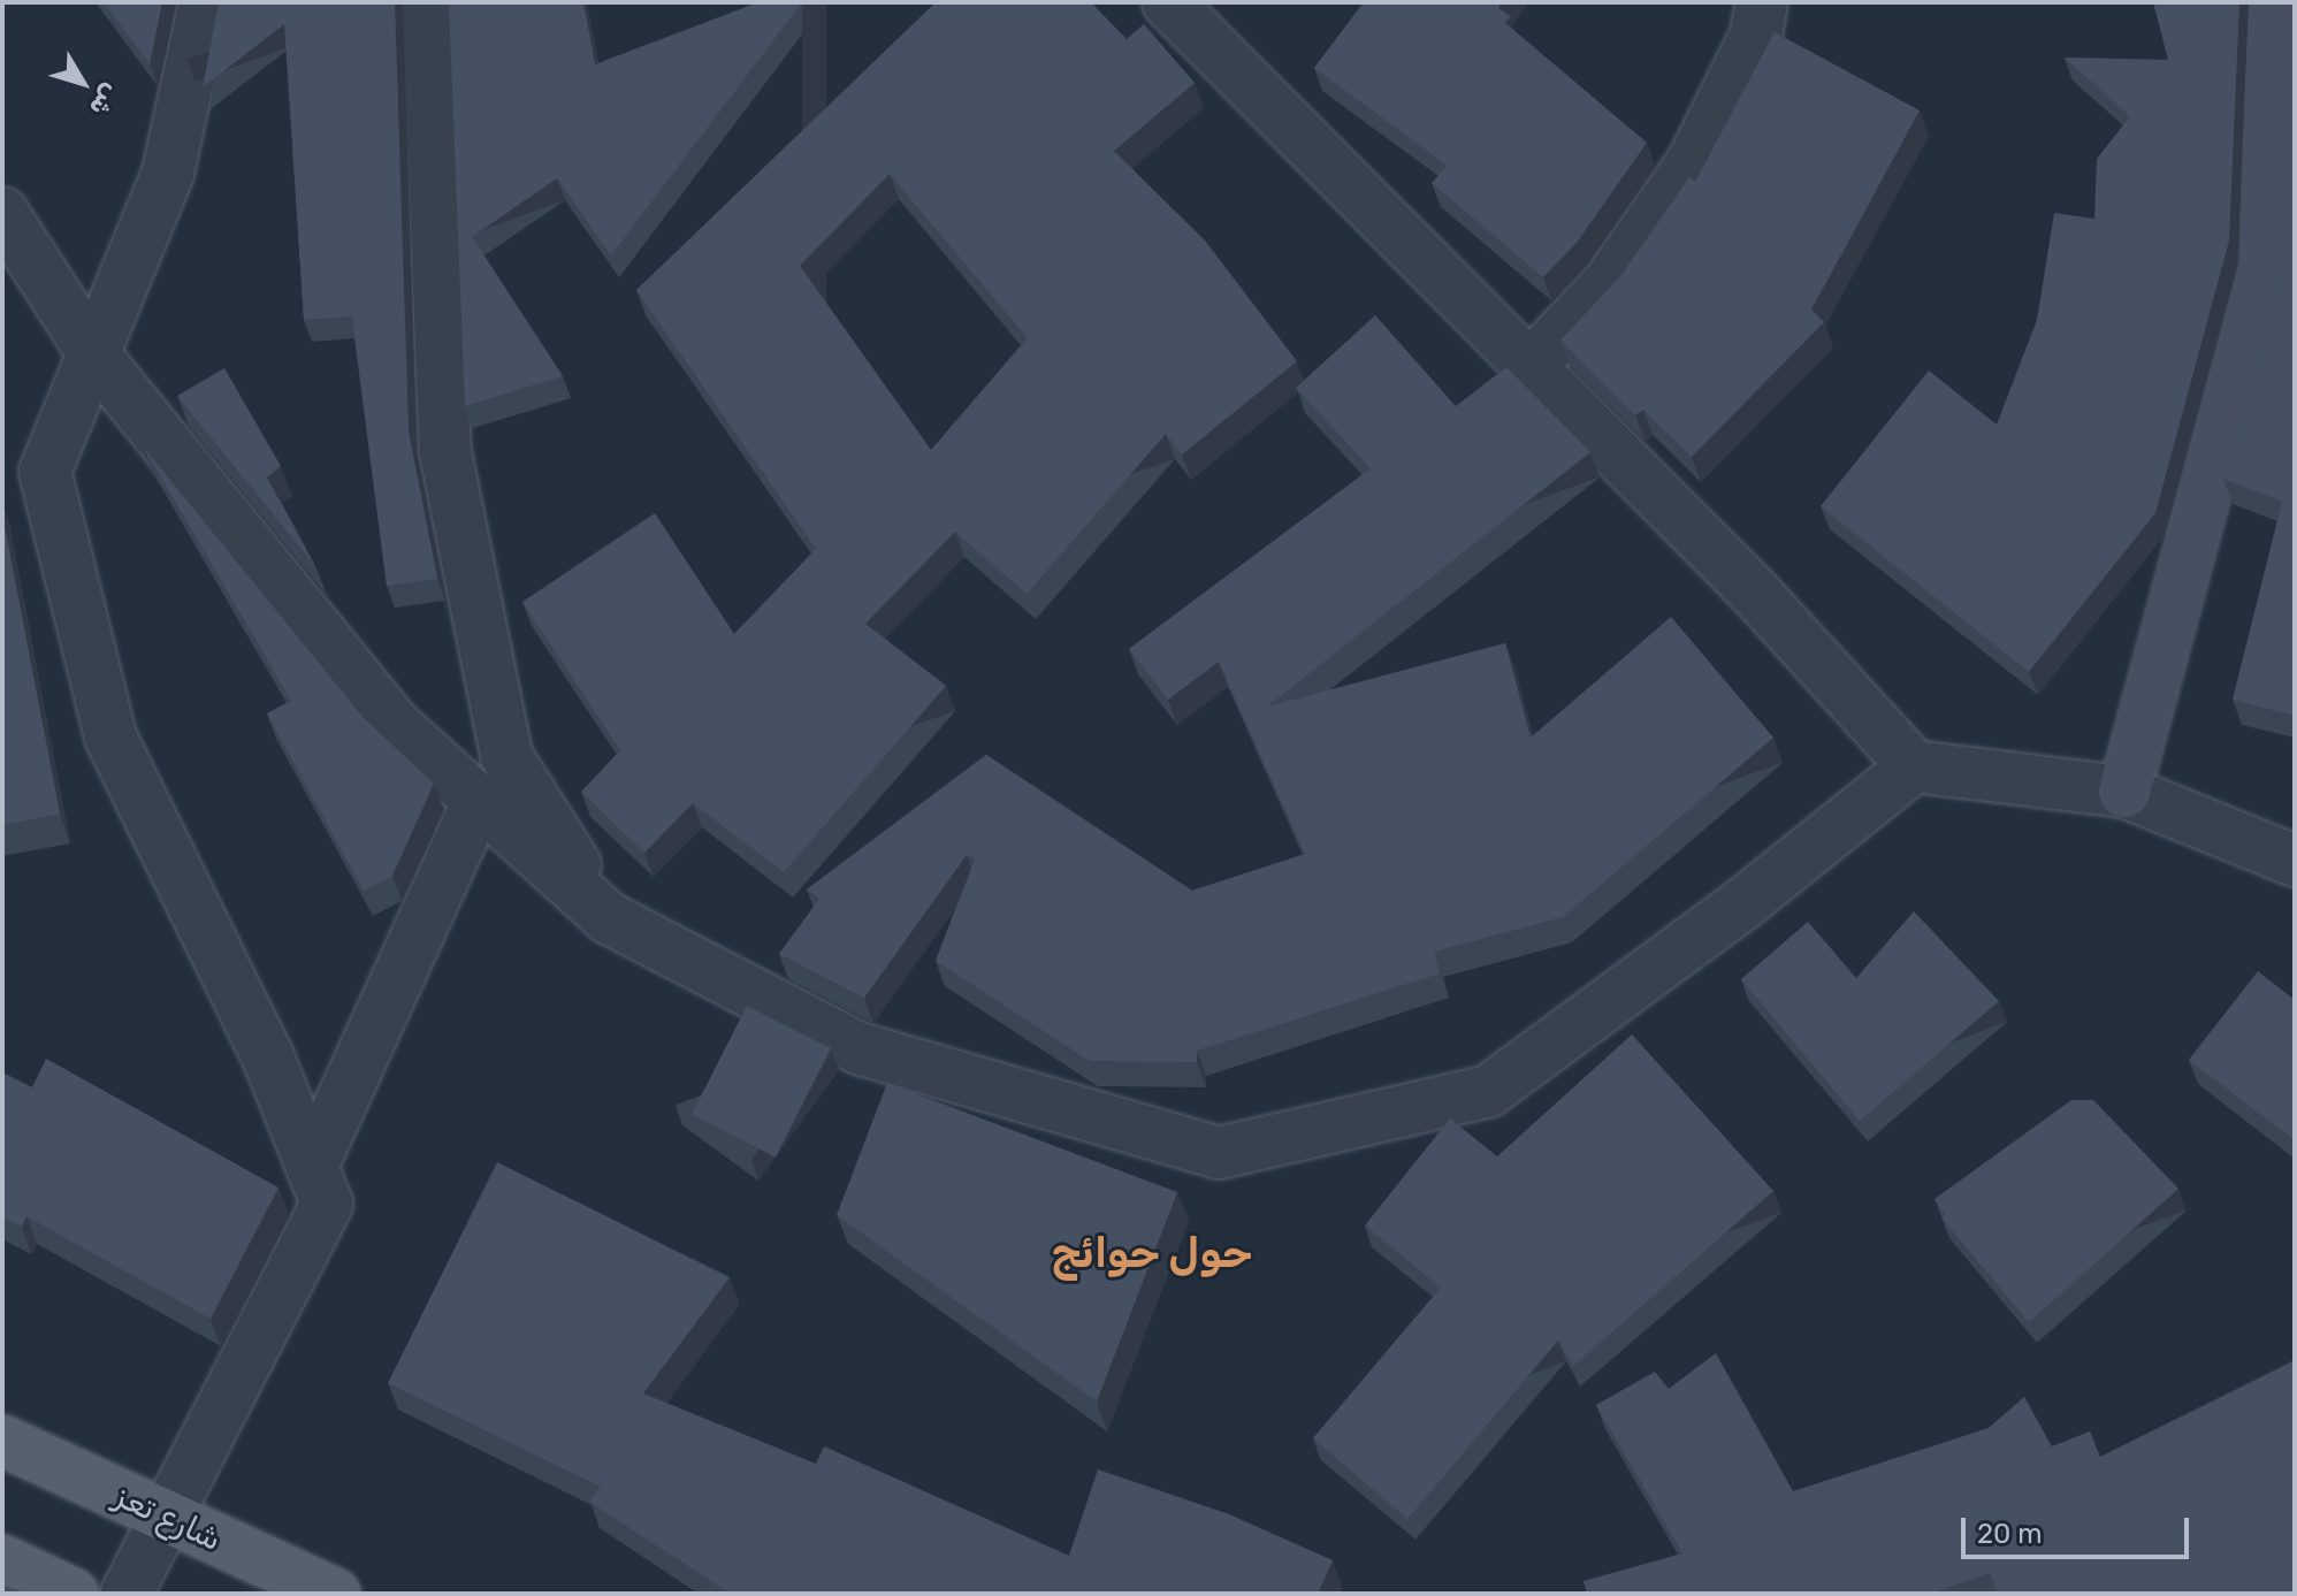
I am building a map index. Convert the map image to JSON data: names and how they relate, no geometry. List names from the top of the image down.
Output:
{
  "streets": {
    "main road": ["شارع تعز"]
  },
  "districts": ["حول حوائج"],
  "scale_bar": "20 m",
  "north": "bottom right"
}
